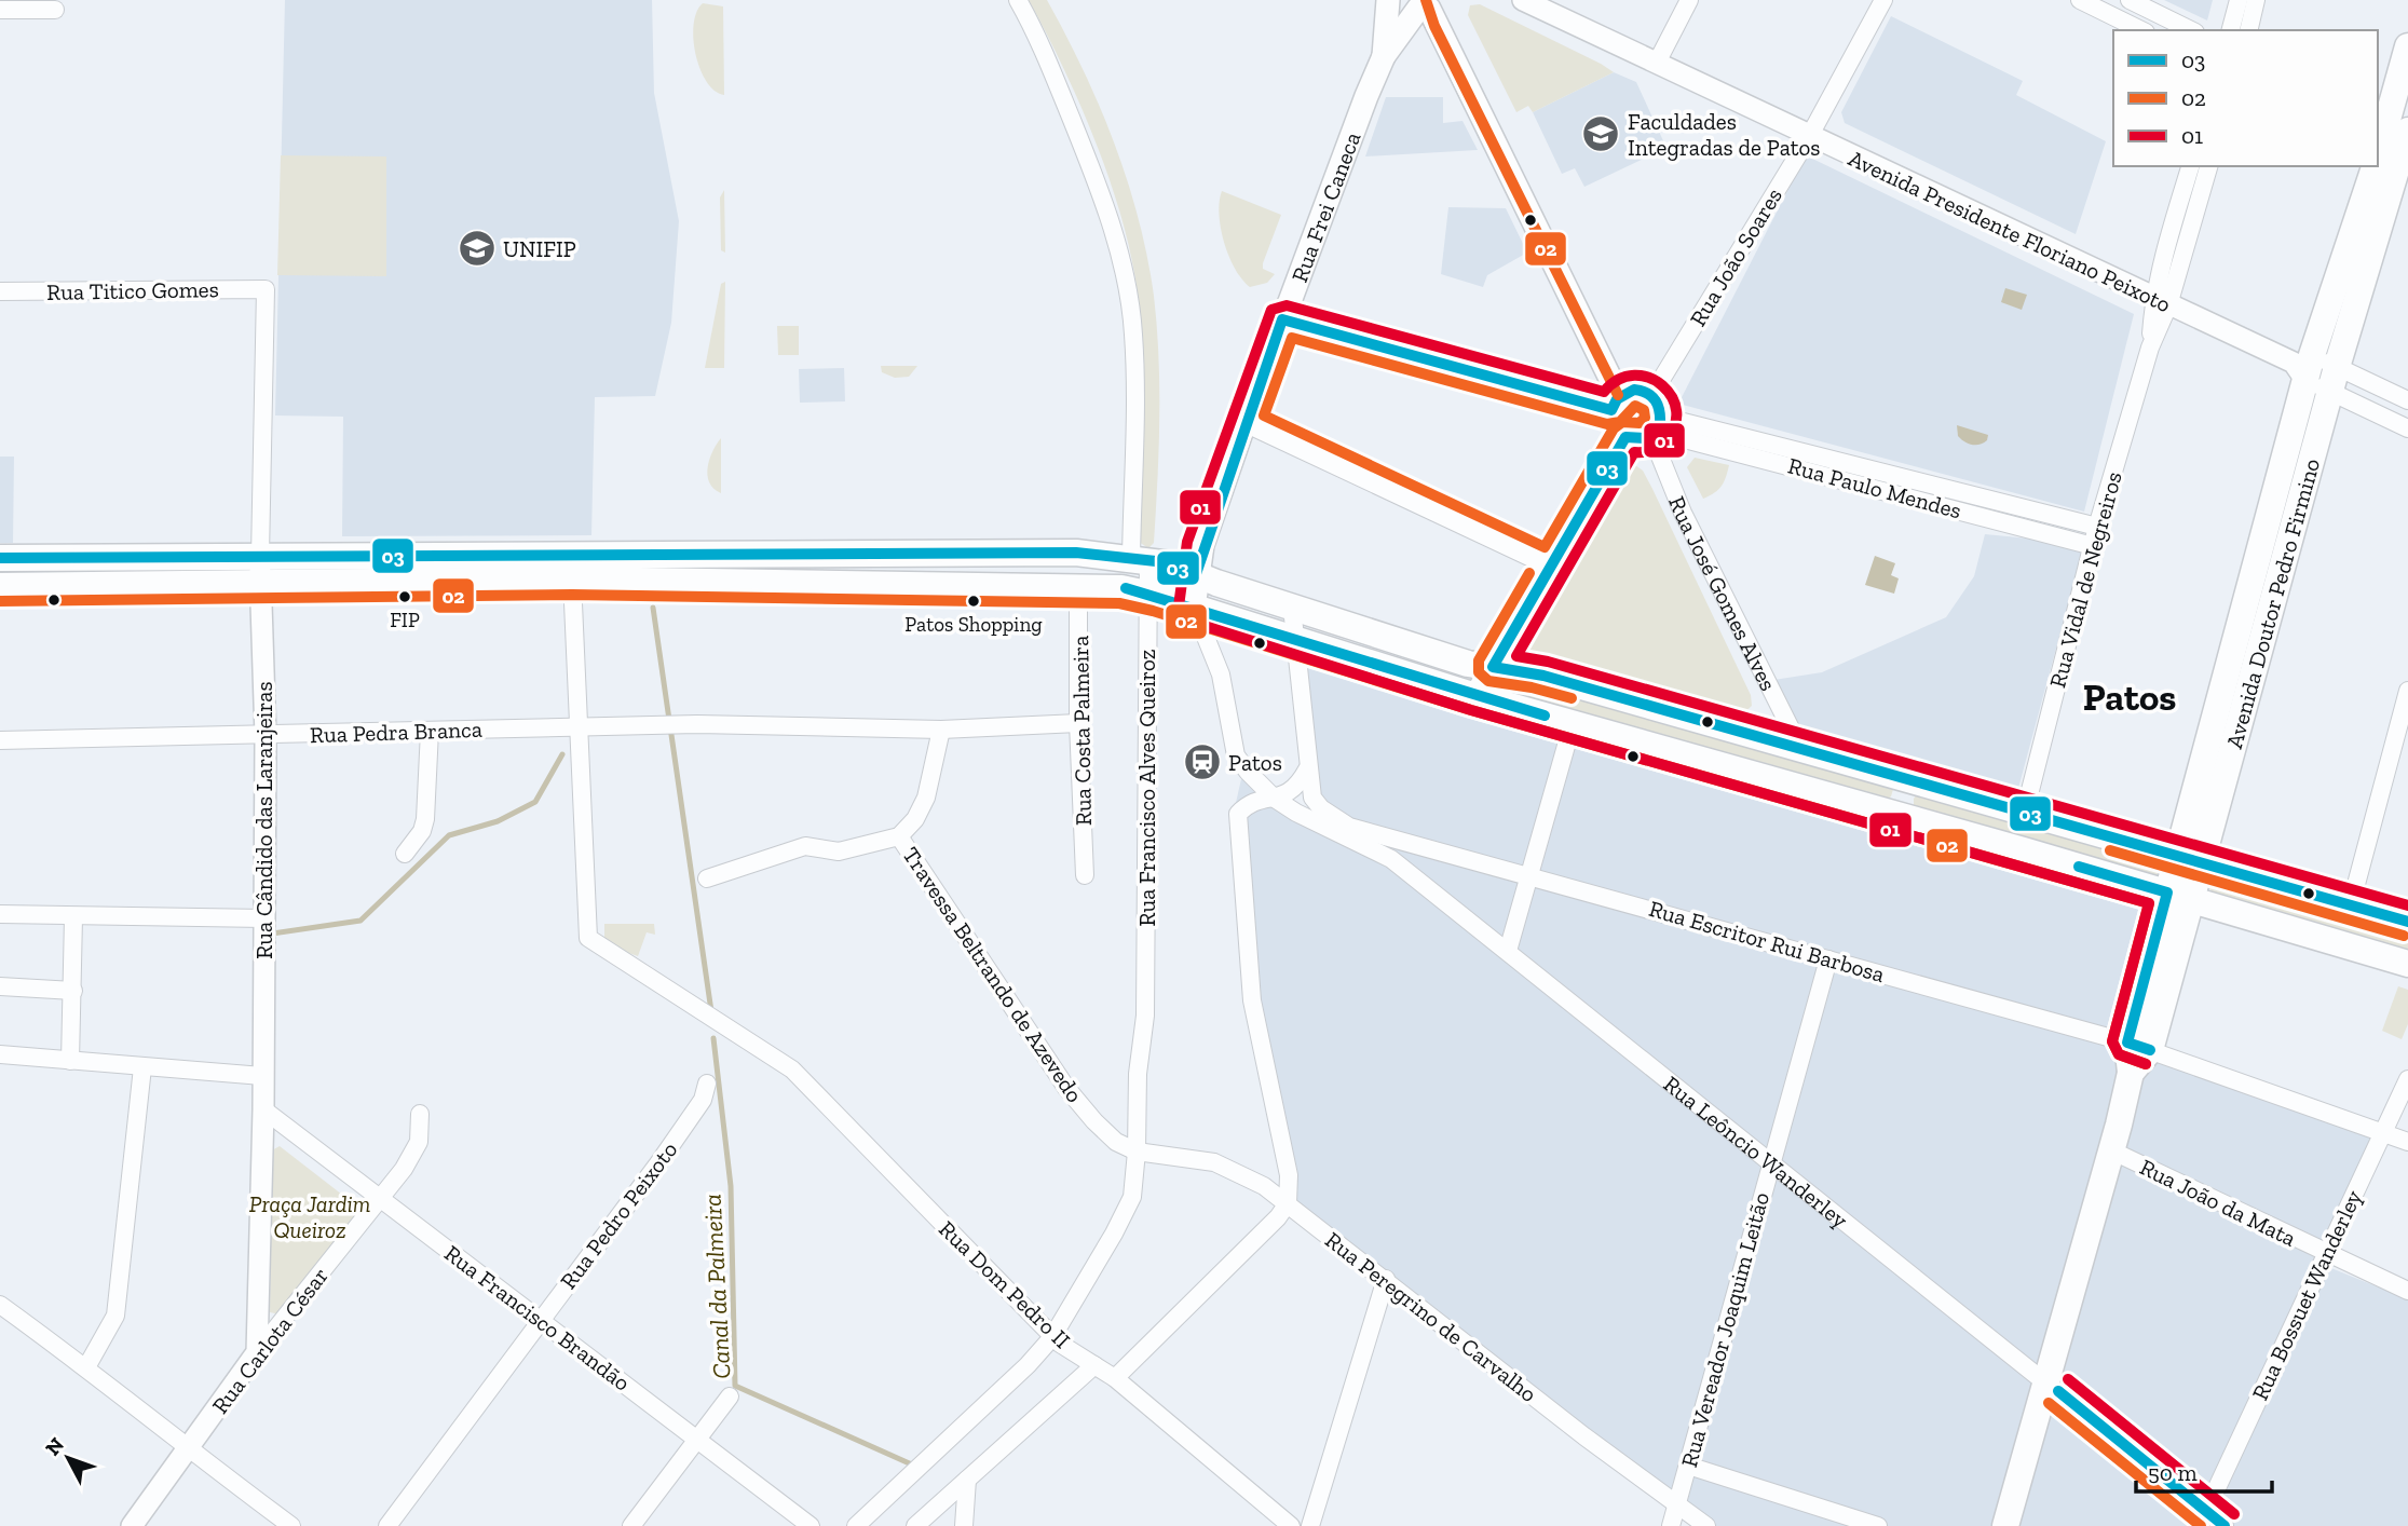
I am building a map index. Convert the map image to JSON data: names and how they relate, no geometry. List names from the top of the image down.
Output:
{
  "streets": {
    "main road": ["Rua Frei Caneca", "Avenida Doutor Pedro Firmino", "Rua Leôncio Wanderley"],
    "street": [
      "Avenida Presidente Floriano Peixoto",
      "Rua João Soares",
      "Rua Titico Gomes",
      "Rua Paulo Mendes",
      "Rua Vidal de Negreiros",
      "Rua José Gomes Alves",
      "Rua Costa Palmeira",
      "Rua Pedra Branca",
      "Rua Francisco Alves Queiroz",
      "Rua Cândido das Laranjeiras",
      "Rua Escritor Rui Barbosa",
      "Travessa Beltrando de Azevedo",
      "Rua João da Mata",
      "Rua Pedro Peixoto",
      "Rua Dom Pedro II",
      "Rua Bossuet Wanderley",
      "Rua Peregrino de Carvalho",
      "Rua Francisco Brandão",
      "Rua Vereador Joaquim Leitão",
      "Rua Carlota César"
    ]
  },
  "crossings": [
    ["Rua Frei Caneca", "Rua Leôncio Wanderley"],
    ["Avenida Presidente Floriano Peixoto", "Rua João Soares"],
    ["Avenida Presidente Floriano Peixoto", "Rua Vidal de Negreiros"],
    ["Avenida Presidente Floriano Peixoto", "Avenida Doutor Pedro Firmino"],
    ["Rua João Soares", "Rua Paulo Mendes"],
    ["Rua João Soares", "Rua José Gomes Alves"],
    ["Rua Titico Gomes", "Rua Cândido das Laranjeiras"],
    ["Rua Paulo Mendes", "Rua Vidal de Negreiros"],
    ["Rua Paulo Mendes", "Rua José Gomes Alves"],
    ["Avenida Doutor Pedro Firmino", "Rua Escritor Rui Barbosa"],
    ["Avenida Doutor Pedro Firmino", "Rua Leôncio Wanderley"],
    ["Avenida Doutor Pedro Firmino", "Rua João da Mata"],
    ["Rua Pedra Branca", "Rua Cândido das Laranjeiras"],
    ["Rua Pedra Branca", "Rua Dom Pedro II"],
    ["Rua Francisco Alves Queiroz", "Travessa Beltrando de Azevedo"],
    ["Rua Francisco Alves Queiroz", "Rua Peregrino de Carvalho"],
    ["Rua Cândido das Laranjeiras", "Rua Francisco Brandão"],
    ["Rua Cândido das Laranjeiras", "Rua Carlota César"],
    ["Rua Escritor Rui Barbosa", "Rua Bossuet Wanderley"],
    ["Rua Escritor Rui Barbosa", "Rua Vereador Joaquim Leitão"],
    ["Travessa Beltrando de Azevedo", "Rua Peregrino de Carvalho"],
    ["Rua Leôncio Wanderley", "Rua Bossuet Wanderley"],
    ["Rua Leôncio Wanderley", "Rua Vereador Joaquim Leitão"],
    ["Rua João da Mata", "Rua Bossuet Wanderley"],
    ["Rua Pedro Peixoto", "Rua Francisco Brandão"],
    ["Rua Peregrino de Carvalho", "Rua Vereador Joaquim Leitão"],
    ["Rua Francisco Brandão", "Rua Carlota César"]
  ],
  "districts": ["Patos"],
  "water": ["Canal da Palmeira"],
  "parks": ["Praça Jardim Queiroz"],
  "places": {
    "school or university": ["Faculdades Integradas de Patos", "UNIFIP"],
    "other": ["FIP", "Patos Shopping"],
    "station": ["Patos"]
  },
  "lines": ["transit line 02", "transit line 01", "transit line 03"],
  "legend": ["03", "02", "01"],
  "scale_bar": "50 m",
  "north": "top left"
}
